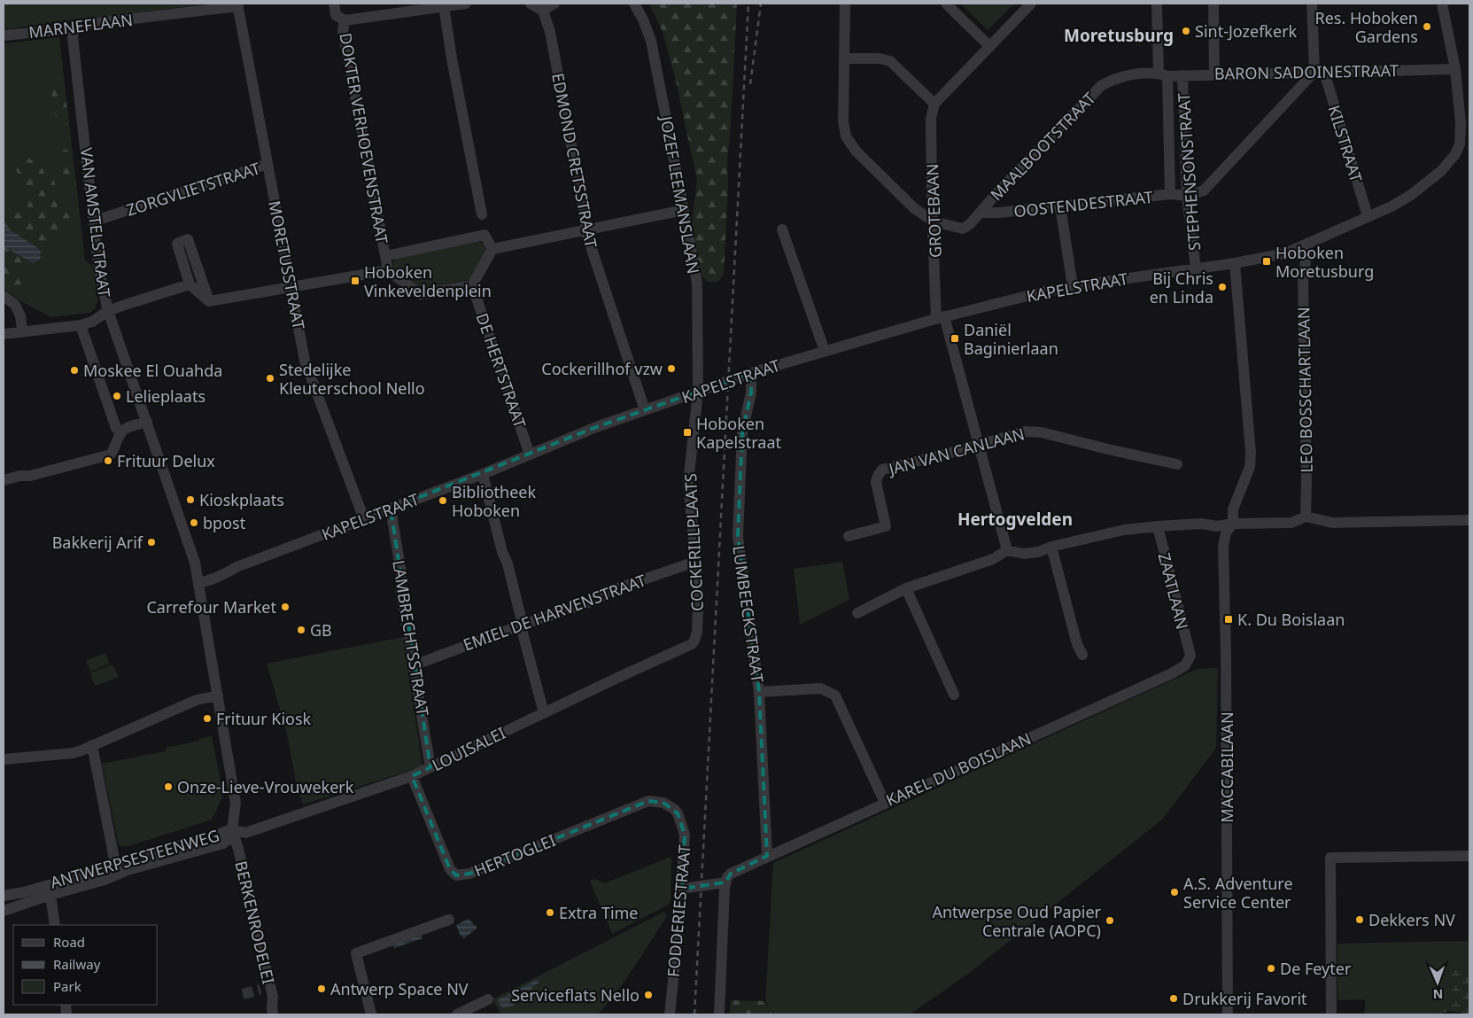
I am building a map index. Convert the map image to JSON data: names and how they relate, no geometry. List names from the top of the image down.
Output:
{
  "streets": {
    "street": [
      "MARNEFLAAN",
      "BARON SADOINESTRAAT",
      "DOKTER VERHOEVENSTRAAT",
      "KILSTRAAT",
      "MAALBOOTSTRAAT",
      "EDMOND CRETSSTRAAT",
      "STEPHENSONSTRAAT",
      "ZORGVLIETSTRAAT",
      "JOZEF LEEMANSLAAN",
      "OOSTENDESTRAAT",
      "GROTEBAAN",
      "VAN AMSTELSTRAAT",
      "MORETUSSTRAAT",
      "KAPELSTRAAT",
      "DE HERTSTRAAT",
      "LEO BOSSCHARTLAAN",
      "JAN VAN CANLAAN",
      "COCKERILLPLAATS",
      "ZAATLAAN",
      "EMIEL DE HARVENSTRAAT",
      "LUMBEECKSTRAAT",
      "LAMBRECHTSSTRAAT",
      "LOUISALEI",
      "MACCABILAAN",
      "KAREL DU BOISLAAN",
      "HERTOGLEI",
      "ANTWERPSESTEENWEG",
      "FODDERIESTRAAT",
      "BERKENRODELEI"
    ]
  },
  "crossings": [
    ["MARNEFLAAN", "VAN AMSTELSTRAAT"],
    ["MARNEFLAAN", "MORETUSSTRAAT"],
    ["BARON SADOINESTRAAT", "KILSTRAAT"],
    ["BARON SADOINESTRAAT", "MAALBOOTSTRAAT"],
    ["BARON SADOINESTRAAT", "STEPHENSONSTRAAT"],
    ["BARON SADOINESTRAAT", "KAPELSTRAAT"],
    ["KILSTRAAT", "KAPELSTRAAT"],
    ["MAALBOOTSTRAAT", "STEPHENSONSTRAAT"],
    ["MAALBOOTSTRAAT", "OOSTENDESTRAAT"],
    ["MAALBOOTSTRAAT", "GROTEBAAN"],
    ["EDMOND CRETSSTRAAT", "KAPELSTRAAT"],
    ["STEPHENSONSTRAAT", "OOSTENDESTRAAT"],
    ["STEPHENSONSTRAAT", "KAPELSTRAAT"],
    ["ZORGVLIETSTRAAT", "VAN AMSTELSTRAAT"],
    ["ZORGVLIETSTRAAT", "MORETUSSTRAAT"],
    ["JOZEF LEEMANSLAAN", "KAPELSTRAAT"],
    ["JOZEF LEEMANSLAAN", "COCKERILLPLAATS"],
    ["GROTEBAAN", "KAPELSTRAAT"],
    ["MORETUSSTRAAT", "KAPELSTRAAT"],
    ["KAPELSTRAAT", "DE HERTSTRAAT"],
    ["KAPELSTRAAT", "COCKERILLPLAATS"],
    ["KAPELSTRAAT", "LUMBEECKSTRAAT"],
    ["KAPELSTRAAT", "LAMBRECHTSSTRAAT"],
    ["KAPELSTRAAT", "MACCABILAAN"],
    ["COCKERILLPLAATS", "EMIEL DE HARVENSTRAAT"],
    ["COCKERILLPLAATS", "LOUISALEI"],
    ["ZAATLAAN", "KAREL DU BOISLAAN"],
    ["EMIEL DE HARVENSTRAAT", "LAMBRECHTSSTRAAT"],
    ["LUMBEECKSTRAAT", "KAREL DU BOISLAAN"],
    ["LAMBRECHTSSTRAAT", "LOUISALEI"],
    ["LOUISALEI", "HERTOGLEI"],
    ["LOUISALEI", "ANTWERPSESTEENWEG"],
    ["LOUISALEI", "BERKENRODELEI"],
    ["HERTOGLEI", "FODDERIESTRAAT"],
    ["ANTWERPSESTEENWEG", "BERKENRODELEI"]
  ],
  "districts": ["Moretusburg", "Hertogvelden"],
  "places": {
    "other": [
      "Res. Hoboken Gardens",
      "Sint-Jozefkerk",
      "Bij Chris en Linda",
      "Cockerillhof vzw",
      "Moskee El Ouahda",
      "Stedelijke Kleuterschool Nello",
      "Lelieplaats",
      "Frituur Delux",
      "Kioskplaats",
      "Bibliotheek Hoboken",
      "bpost",
      "Bakkerij Arif",
      "Carrefour Market",
      "GB",
      "Frituur Kiosk",
      "Onze-Lieve-Vrouwekerk",
      "A.S. Adventure Service Center",
      "Extra Time",
      "Dekkers NV",
      "Antwerpse Oud Papier Centrale (AOPC)",
      "De Feyter",
      "Antwerp Space NV",
      "Serviceflats Nello",
      "Drukkerij Favorit"
    ],
    "transit": [
      "Hoboken Moretusburg",
      "Hoboken Vinkeveldenplein",
      "Daniël Baginierlaan",
      "Hoboken Kapelstraat",
      "K. Du Boislaan"
    ]
  },
  "legend": ["Road", "Railway", "Park"],
  "north": "bottom"
}
